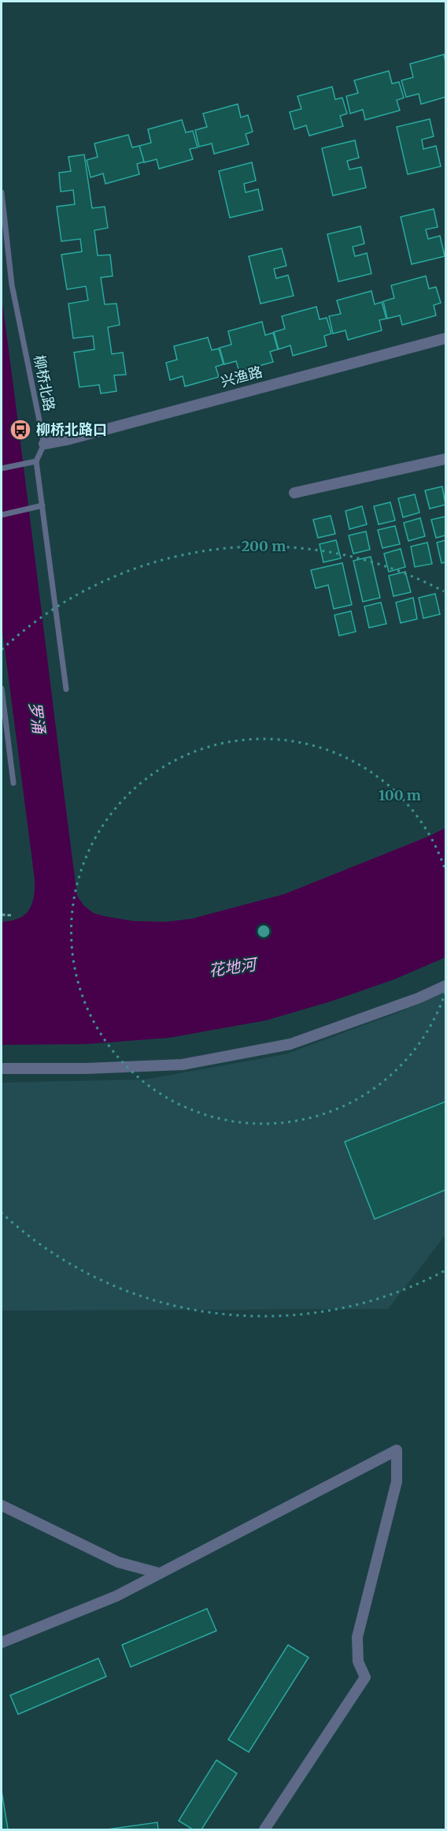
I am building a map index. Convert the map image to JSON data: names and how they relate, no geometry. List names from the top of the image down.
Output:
{
  "streets": {
    "street": ["兴渔路"],
    "lane": ["柳桥北路"]
  },
  "crossings": [
    ["兴渔路", "柳桥北路"]
  ],
  "water": ["罗涌", "花地河"],
  "places": {
    "bus stop": ["柳桥北路口"]
  },
  "rings": ["200 m", "100 m"]
}
